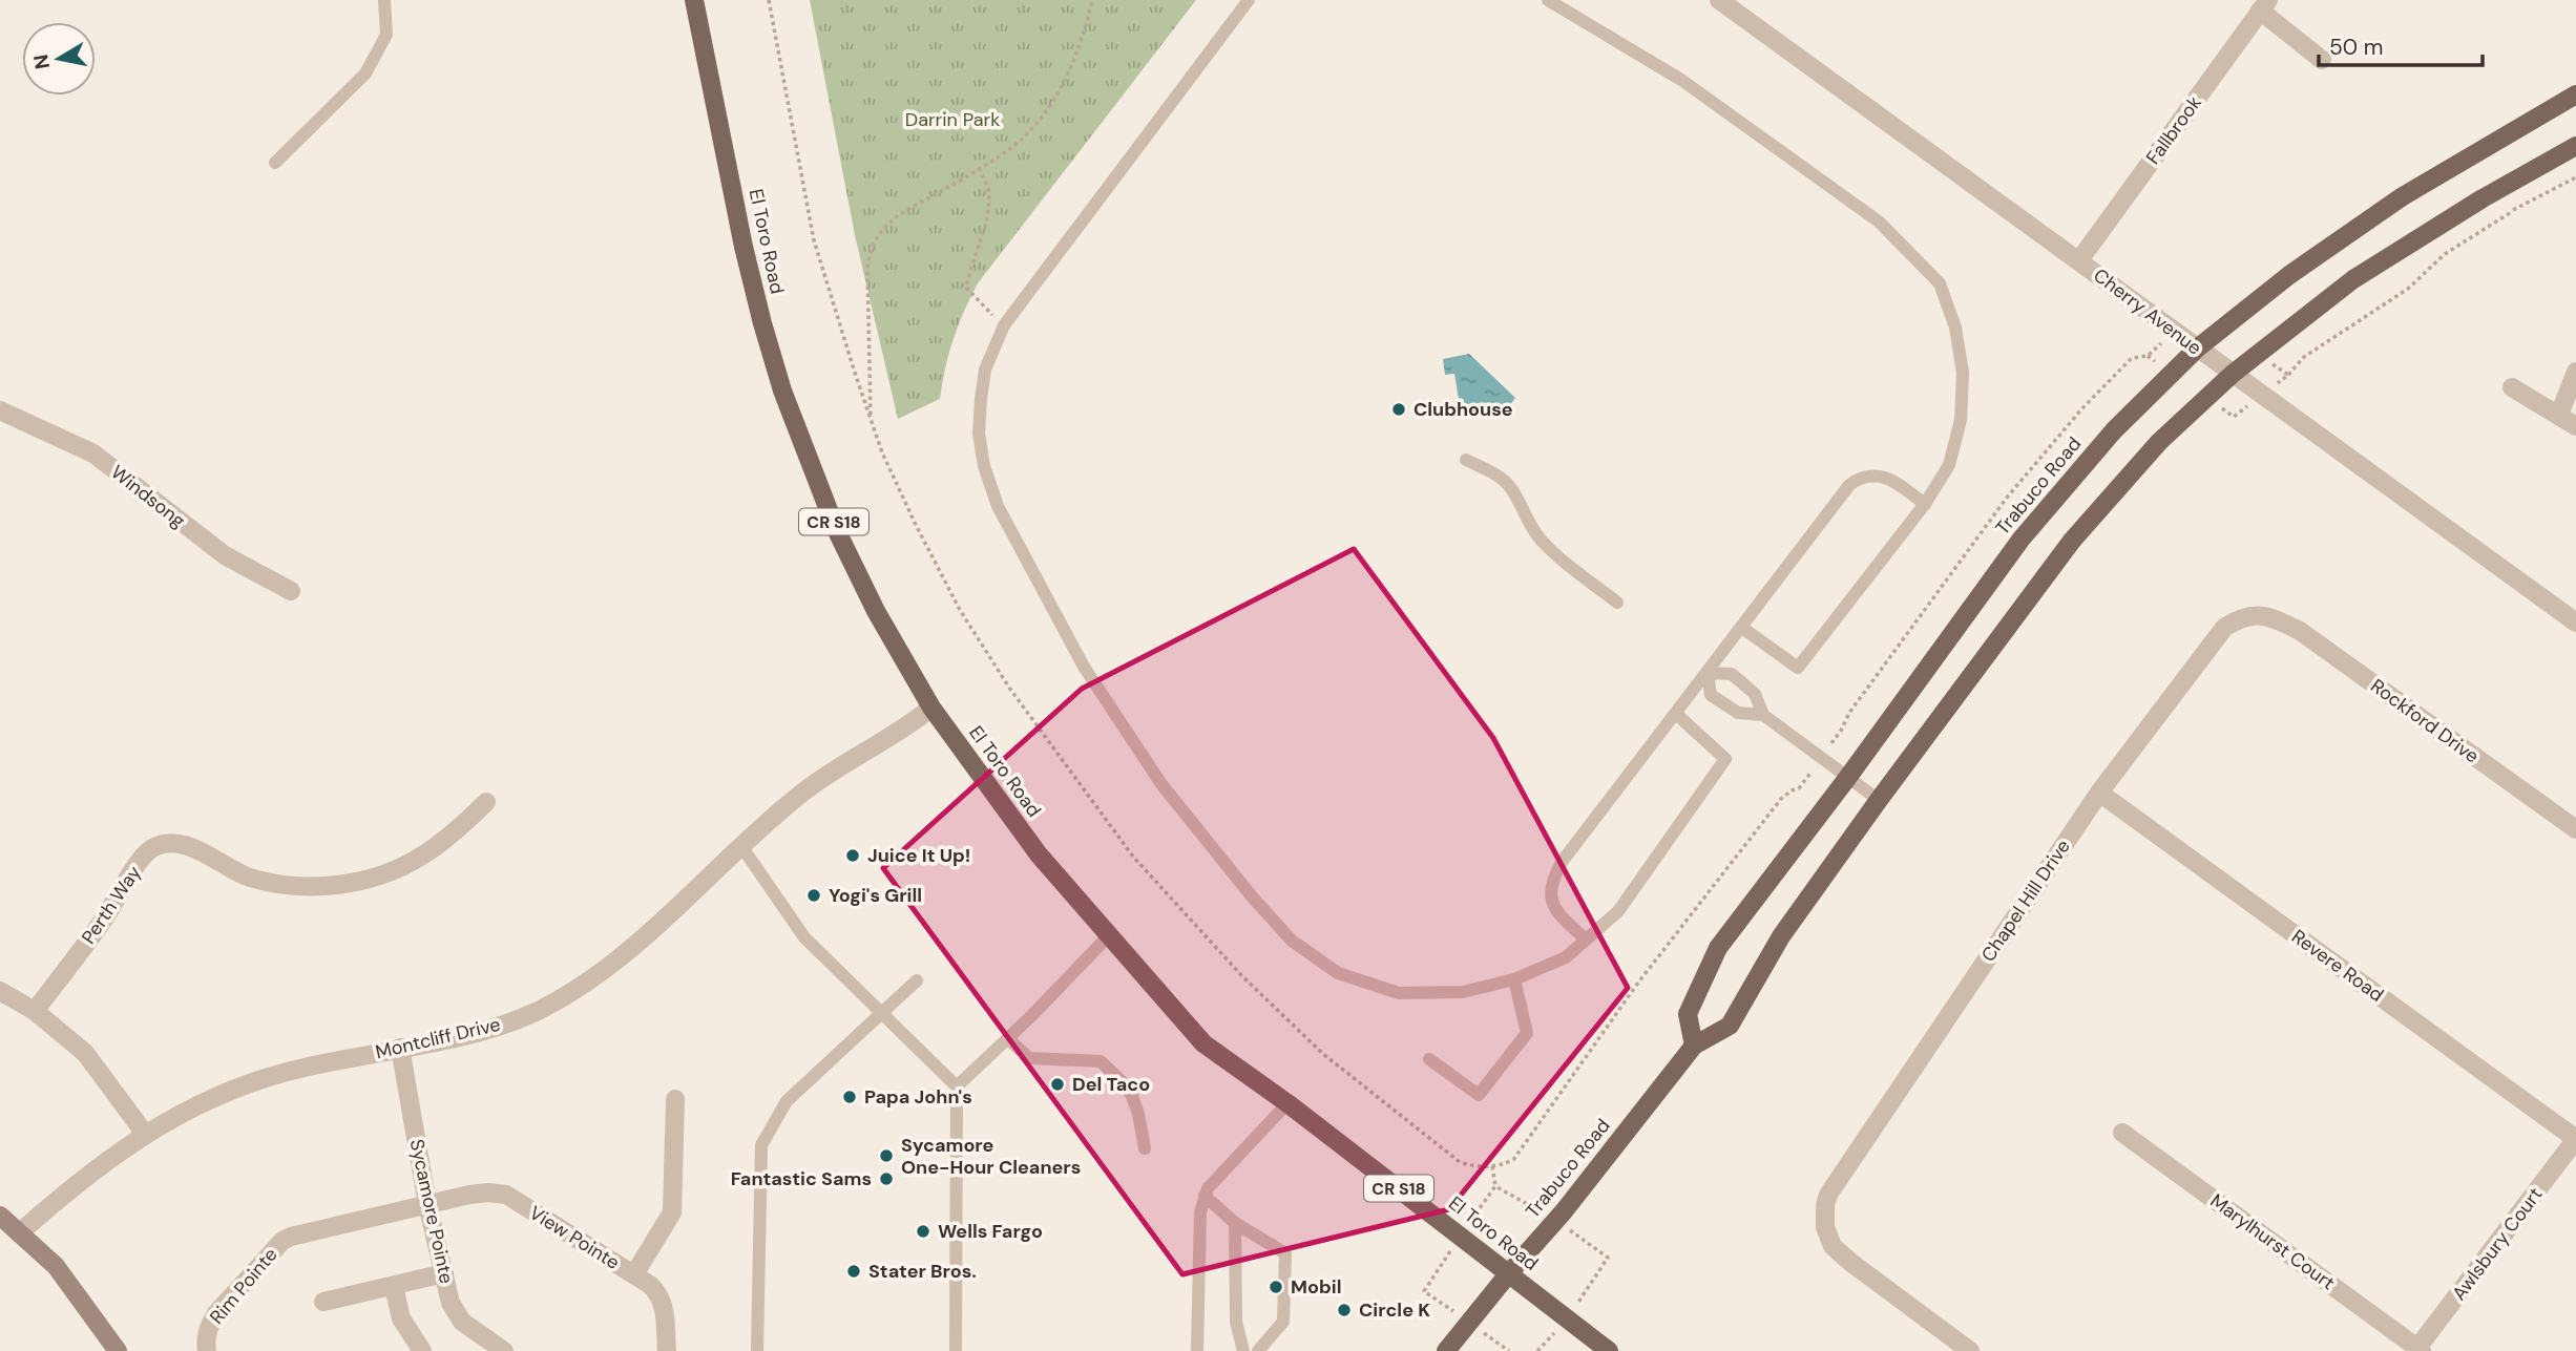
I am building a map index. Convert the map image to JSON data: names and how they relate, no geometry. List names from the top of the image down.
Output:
{
  "streets": {
    "main road": ["El Toro Road", "Trabuco Road", "CR S18"],
    "street": [
      "Fallbrook",
      "Cherry Avenue",
      "Windsong",
      "Rockford Drive",
      "Chapel Hill Drive",
      "Perth Way",
      "Revere Road",
      "Montcliff Drive",
      "Sycamore Pointe",
      "View Pointe",
      "Marylhurst Court",
      "Awlsbury Court",
      "Rim Pointe"
    ]
  },
  "crossings": [
    ["Fallbrook", "Cherry Avenue"],
    ["El Toro Road", "Trabuco Road"],
    ["El Toro Road", "Montcliff Drive"],
    ["Cherry Avenue", "Trabuco Road"],
    ["Rockford Drive", "Chapel Hill Drive"],
    ["Chapel Hill Drive", "Revere Road"],
    ["Revere Road", "Awlsbury Court"],
    ["Montcliff Drive", "Sycamore Pointe"],
    ["Sycamore Pointe", "View Pointe"],
    ["Sycamore Pointe", "Rim Pointe"],
    ["View Pointe", "Rim Pointe"],
    ["Marylhurst Court", "Awlsbury Court"]
  ],
  "parks": ["Darrin Park"],
  "places": [
    "Clubhouse",
    "Juice It Up!",
    "Yogi's Grill",
    "Del Taco",
    "Papa John's",
    "Sycamore One-Hour Cleaners",
    "Fantastic Sams",
    "Wells Fargo",
    "Stater Bros.",
    "Mobil",
    "Circle K"
  ],
  "scale_bar": "50 m",
  "north": "left"
}
